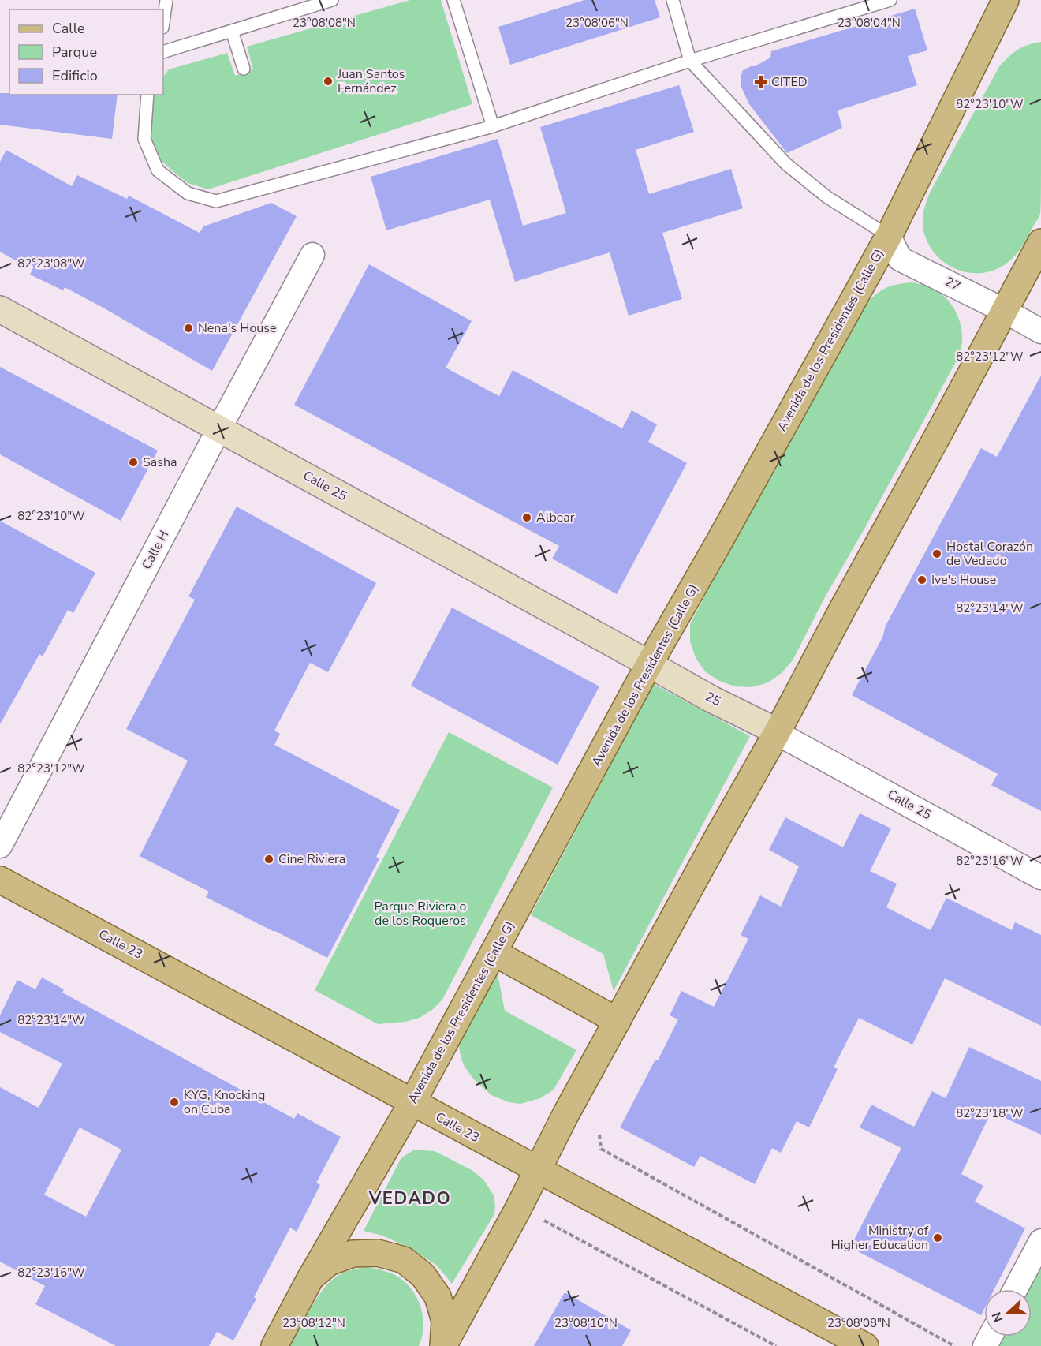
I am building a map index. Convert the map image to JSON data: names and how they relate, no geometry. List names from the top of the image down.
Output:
{
  "streets": {
    "main road": ["Avenida de los Presidentes (Calle G)", "Calle 23"],
    "street": [
      "27",
      "Calle 25",
      "Calle H",
      "25"
    ]
  },
  "crossings": [
    ["27", "Avenida de los Presidentes (Calle G)"],
    ["Avenida de los Presidentes (Calle G)", "Calle 25"],
    ["Avenida de los Presidentes (Calle G)", "25"],
    ["Avenida de los Presidentes (Calle G)", "Calle 23"],
    ["Calle 25", "Calle H"],
    ["Calle 25", "25"]
  ],
  "districts": ["VEDADO"],
  "parks": ["Parque Riviera o de los Roqueros"],
  "places": {
    "other": [
      "Juan Santos Fernández",
      "Nena's House",
      "Sasha",
      "Albear",
      "Hostal Corazón de Vedado",
      "Ive's House",
      "Cine Riviera",
      "KYG, Knocking on Cuba",
      "Ministry of Higher Education"
    ],
    "health": ["CITED"]
  },
  "legend": ["Calle", "Parque", "Edificio"],
  "north": "left",
  "coordinates": [
    "23°08'08\"N",
    "23°08'06\"N",
    "23°08'04\"N",
    "82°23'10\"W",
    "82°23'08\"W",
    "82°23'12\"W",
    "82°23'14\"W",
    "82°23'16\"W",
    "82°23'18\"W",
    "23°08'12\"N",
    "23°08'10\"N"
  ]
}
